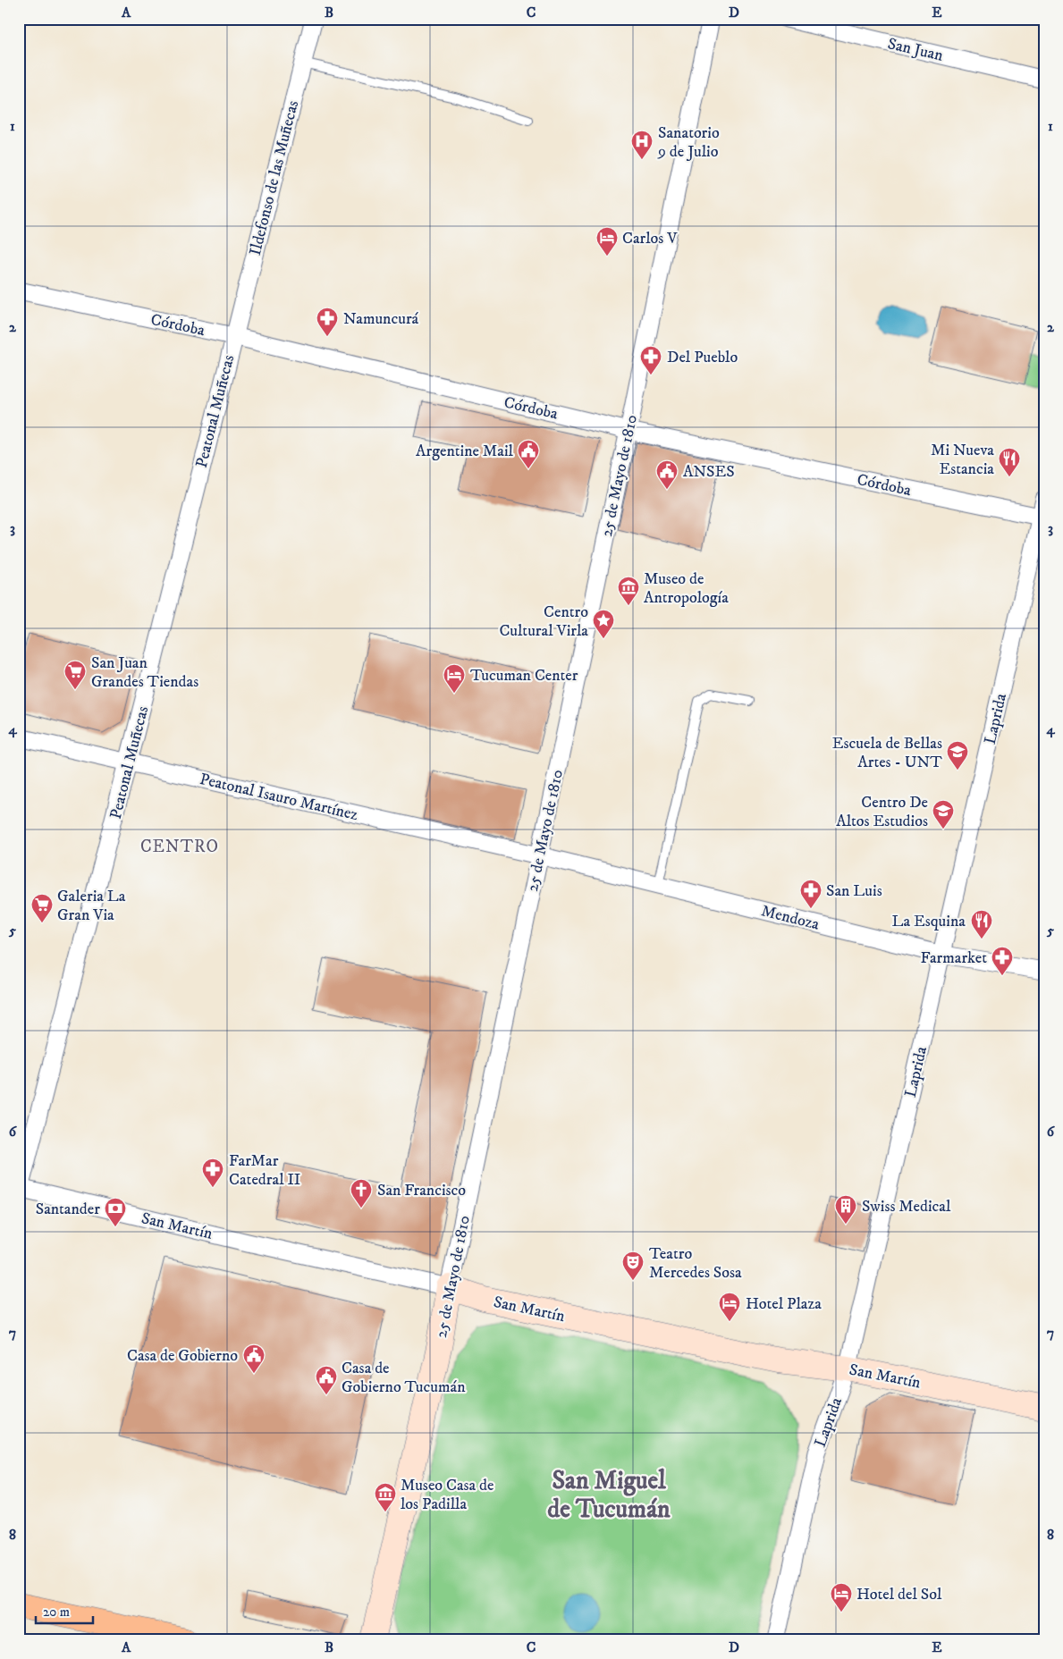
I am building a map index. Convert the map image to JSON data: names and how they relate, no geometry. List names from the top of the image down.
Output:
{
  "streets": {
    "main road": ["25 de Mayo de 1810", "San Martín"],
    "street": [
      "San Juan",
      "Ildefonso de las Muñecas",
      "Córdoba",
      "Peatonal Muñecas",
      "Laprida",
      "Peatonal Isauro Martínez",
      "Mendoza"
    ]
  },
  "crossings": [
    ["Ildefonso de las Muñecas", "Córdoba"],
    ["Ildefonso de las Muñecas", "Peatonal Muñecas"],
    ["Córdoba", "Peatonal Muñecas"],
    ["Córdoba", "25 de Mayo de 1810"],
    ["Córdoba", "Laprida"],
    ["Peatonal Muñecas", "Peatonal Isauro Martínez"],
    ["Peatonal Muñecas", "San Martín"],
    ["25 de Mayo de 1810", "Peatonal Isauro Martínez"],
    ["25 de Mayo de 1810", "Mendoza"],
    ["25 de Mayo de 1810", "San Martín"],
    ["Laprida", "Mendoza"],
    ["Laprida", "San Martín"],
    ["Peatonal Isauro Martínez", "Mendoza"]
  ],
  "districts": ["CENTRO", "San Miguel de Tucumán"],
  "places": {
    "hospital": ["Sanatorio 9 de Julio"],
    "hotel": [
      "Carlos V",
      "Tucuman Center",
      "Hotel Plaza",
      "Hotel del Sol"
    ],
    "pharmacy": [
      "Namuncurá",
      "Del Pueblo",
      "San Luis",
      "Farmarket",
      "FarMar Catedral II"
    ],
    "public building": [
      "Argentine Mail",
      "ANSES",
      "Casa de Gobierno",
      "Casa de Gobierno Tucumán"
    ],
    "restaurant": ["Mi Nueva Estancia", "La Esquina"],
    "museum": ["Museo de Antropología", "Museo Casa de los Padilla"],
    "place": ["Centro Cultural Virla"],
    "supermarket": ["San Juan Grandes Tiendas", "Galeria La Gran Via"],
    "school or university": ["Escuela de Bellas Artes - UNT", "Centro De Altos Estudios"],
    "church": ["San Francisco"],
    "building": ["Swiss Medical"],
    "bank": ["Santander"],
    "theatre": ["Teatro Mercedes Sosa"]
  },
  "scale_bar": "20 m",
  "grid": {
    "columns": [
      "A",
      "B",
      "C",
      "D",
      "E"
    ],
    "rows": [
      "1",
      "2",
      "3",
      "4",
      "5",
      "6",
      "7",
      "8"
    ]
  }
}
